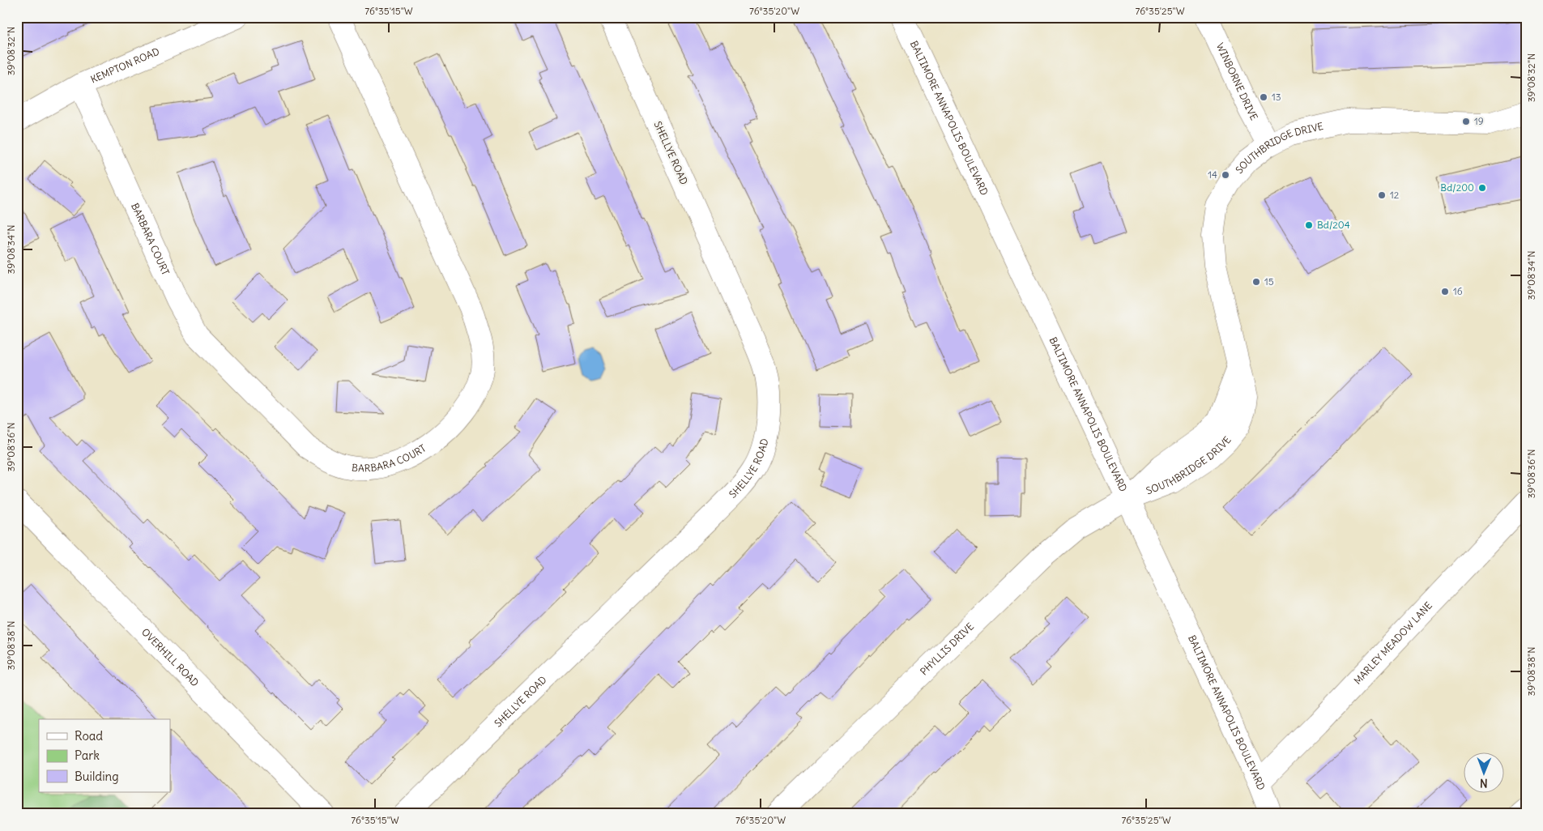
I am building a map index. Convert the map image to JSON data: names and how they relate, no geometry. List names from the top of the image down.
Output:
{
  "streets": {
    "street": [
      "KEMPTON ROAD",
      "WINBORNE DRIVE",
      "BALTIMORE ANNAPOLIS BOULEVARD",
      "SOUTHBRIDGE DRIVE",
      "SHELLYE ROAD",
      "BARBARA COURT",
      "MARLEY MEADOW LANE",
      "PHYLLIS DRIVE",
      "OVERHILL ROAD"
    ]
  },
  "crossings": [
    ["KEMPTON ROAD", "BARBARA COURT"],
    ["WINBORNE DRIVE", "SOUTHBRIDGE DRIVE"],
    ["BALTIMORE ANNAPOLIS BOULEVARD", "SOUTHBRIDGE DRIVE"],
    ["BALTIMORE ANNAPOLIS BOULEVARD", "MARLEY MEADOW LANE"],
    ["BALTIMORE ANNAPOLIS BOULEVARD", "PHYLLIS DRIVE"],
    ["SOUTHBRIDGE DRIVE", "PHYLLIS DRIVE"]
  ],
  "places": [
    "13",
    "19",
    "14",
    "Bd/200",
    "12",
    "Bd/204",
    "15",
    "16"
  ],
  "legend": ["Road", "Park", "Building"],
  "north": "bottom",
  "coordinates": [
    "76°35'15\"W",
    "76°35'20\"W",
    "76°35'25\"W",
    "39°08'32\"N",
    "39°08'34\"N",
    "39°08'36\"N",
    "39°08'38\"N"
  ]
}
